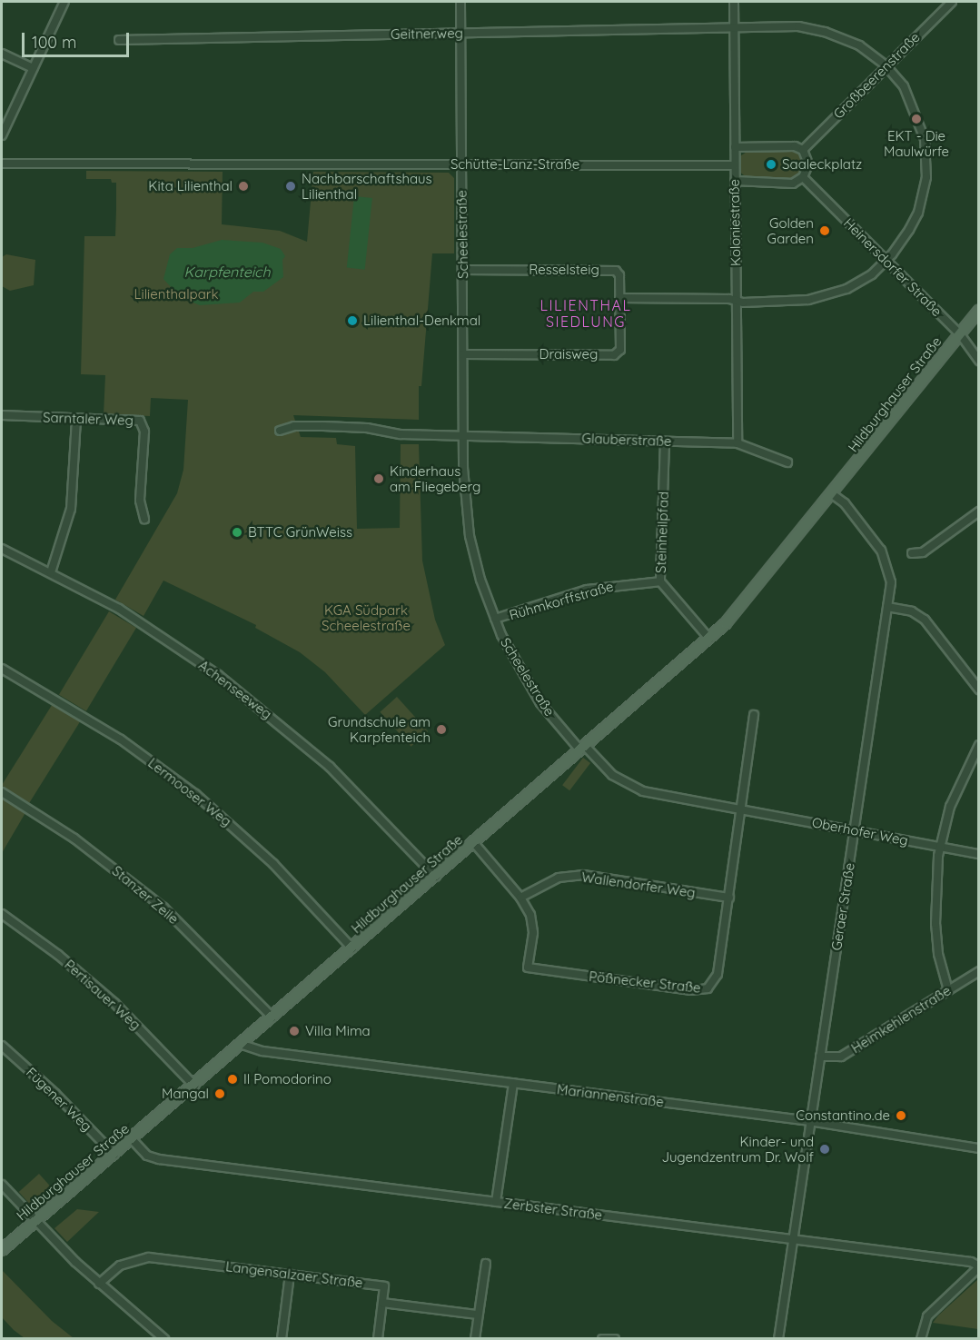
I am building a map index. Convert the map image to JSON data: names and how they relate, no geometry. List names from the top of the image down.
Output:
{
  "streets": {
    "main road": ["Hildburghauser Straße"],
    "street": [
      "Geitnerweg",
      "Großbeerenstraße",
      "Schütte-Lanz-Straße",
      "Koloniestraße",
      "Scheelestraße",
      "Heinersdorfer Straße",
      "Resselsteig",
      "Draisweg",
      "Sarntaler Weg",
      "Glauberstraße",
      "Steinheilpfad",
      "Rühmkorffstraße",
      "Achenseeweg",
      "Lermooser Weg",
      "Oberhofer Weg",
      "Wallendorfer Weg",
      "Stanzer Zeile",
      "Geraer Straße",
      "Pößnecker Straße",
      "Pertisauer Weg",
      "Heimkehlenstraße",
      "Mariannenstraße",
      "Fügener Weg",
      "Zerbster Straße",
      "Langensalzaer Straße"
    ]
  },
  "crossings": [
    ["Geitnerweg", "Großbeerenstraße"],
    ["Geitnerweg", "Koloniestraße"],
    ["Geitnerweg", "Scheelestraße"],
    ["Geitnerweg", "Heinersdorfer Straße"],
    ["Schütte-Lanz-Straße", "Koloniestraße"],
    ["Schütte-Lanz-Straße", "Scheelestraße"],
    ["Koloniestraße", "Glauberstraße"],
    ["Scheelestraße", "Resselsteig"],
    ["Scheelestraße", "Draisweg"],
    ["Scheelestraße", "Hildburghauser Straße"],
    ["Scheelestraße", "Glauberstraße"],
    ["Scheelestraße", "Rühmkorffstraße"],
    ["Scheelestraße", "Oberhofer Weg"],
    ["Heinersdorfer Straße", "Hildburghauser Straße"],
    ["Resselsteig", "Draisweg"],
    ["Hildburghauser Straße", "Steinheilpfad"],
    ["Hildburghauser Straße", "Achenseeweg"],
    ["Hildburghauser Straße", "Lermooser Weg"],
    ["Hildburghauser Straße", "Oberhofer Weg"],
    ["Hildburghauser Straße", "Stanzer Zeile"],
    ["Hildburghauser Straße", "Geraer Straße"],
    ["Hildburghauser Straße", "Pertisauer Weg"],
    ["Hildburghauser Straße", "Mariannenstraße"],
    ["Hildburghauser Straße", "Fügener Weg"],
    ["Hildburghauser Straße", "Zerbster Straße"],
    ["Glauberstraße", "Steinheilpfad"],
    ["Steinheilpfad", "Rühmkorffstraße"],
    ["Oberhofer Weg", "Geraer Straße"],
    ["Oberhofer Weg", "Pößnecker Straße"],
    ["Wallendorfer Weg", "Pößnecker Straße"],
    ["Geraer Straße", "Heimkehlenstraße"],
    ["Geraer Straße", "Mariannenstraße"],
    ["Geraer Straße", "Zerbster Straße"]
  ],
  "districts": ["LILIENTHAL SIEDLUNG"],
  "water": ["Karpfenteich"],
  "parks": ["Lilienthalpark", "KGA Südpark Scheelestraße"],
  "places": [
    "EKT - Die Maulwürfe",
    "Saaleckplatz",
    "Kita Lilienthal",
    "Nachbarschaftshaus Lilienthal",
    "Golden Garden",
    "Lilienthal-Denkmal",
    "Kinderhaus am Fliegeberg",
    "BTTC GrünWeiss",
    "Grundschule am Karpfenteich",
    "Villa Mima",
    "Il Pomodorino",
    "Mangal",
    "Constantino.de",
    "Kinder- und Jugendzentrum Dr. Wolf"
  ],
  "scale_bar": "100 m"
}
